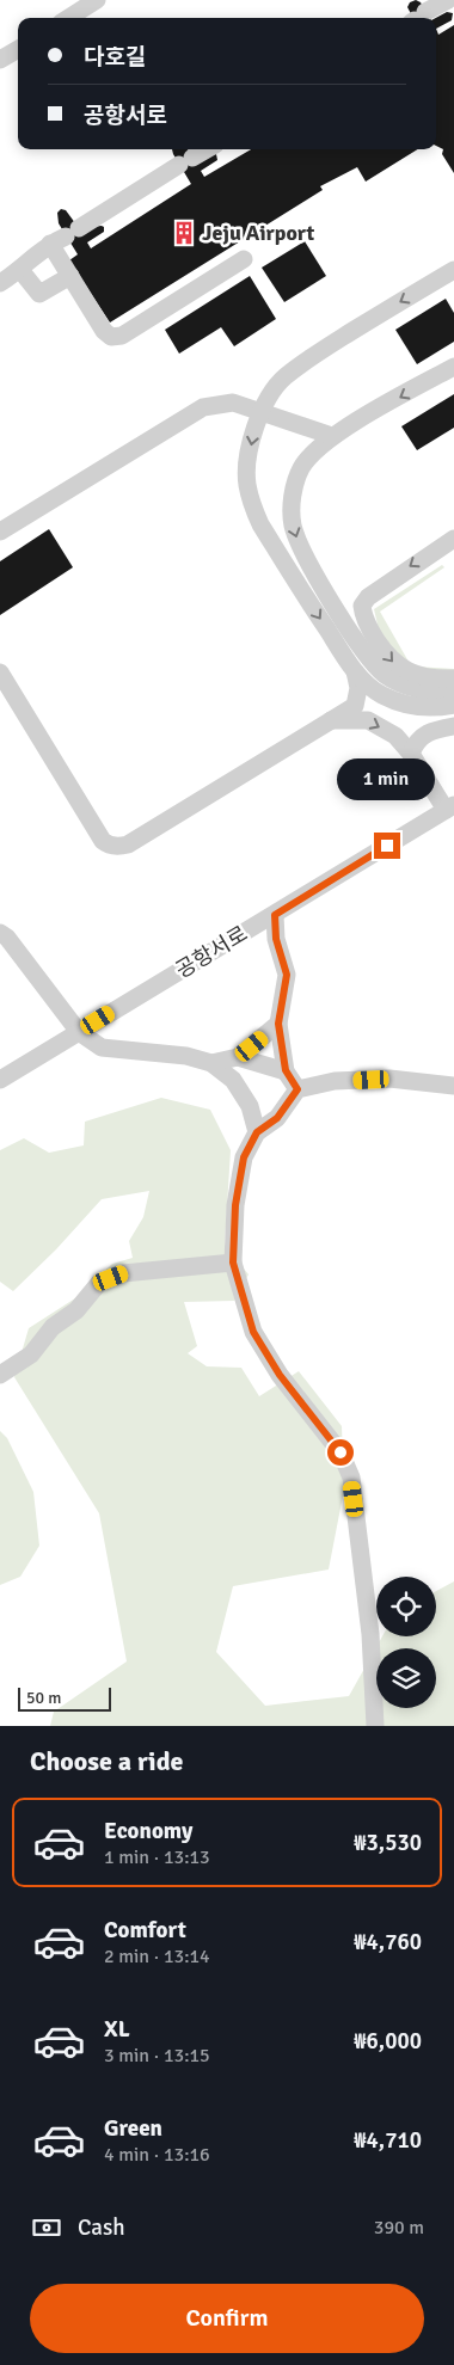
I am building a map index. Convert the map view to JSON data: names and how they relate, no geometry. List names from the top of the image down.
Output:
{
  "streets": {
    "street": ["공항서로"]
  },
  "places": {
    "building": ["Jeju Airport"]
  },
  "scale_bar": "50 m",
  "page": {
    "banner": ["다호길", "공항서로"],
    "bubble": "1 min",
    "scale": "50 m",
    "heading": "Choose a ride",
    "list": [
      {
        "name": "Economy",
        "note": "1 min · 13:13",
        "value": "₩3,530"
      },
      {
        "name": "Comfort",
        "note": "2 min · 13:14",
        "value": "₩4,760"
      },
      {
        "name": "XL",
        "note": "3 min · 13:15",
        "value": "₩6,000"
      },
      {
        "name": "Green",
        "note": "4 min · 13:16",
        "value": "₩4,710"
      }
    ],
    "pay": ["Cash", "390 m"],
    "buttons": "Confirm"
  }
}
